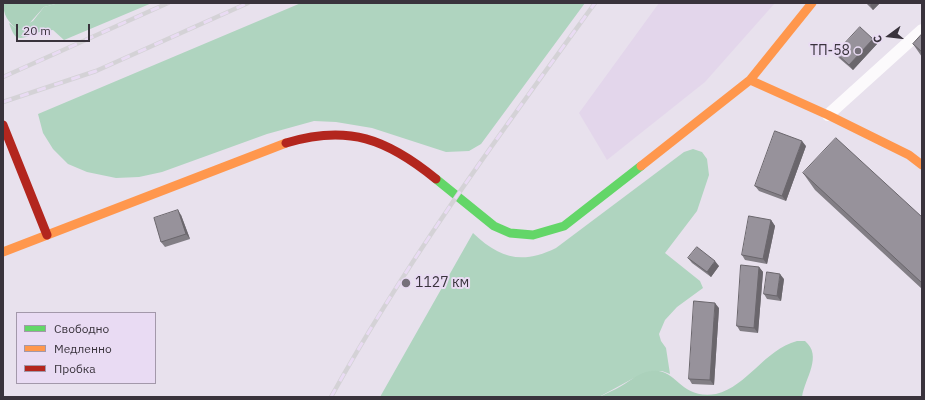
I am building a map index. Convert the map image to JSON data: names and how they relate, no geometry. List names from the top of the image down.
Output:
{
  "places": ["ТП-58", "1127 км"],
  "legend": ["Свободно", "Медленно", "Пробка"],
  "scale_bar": "20 m",
  "north": "left"
}
